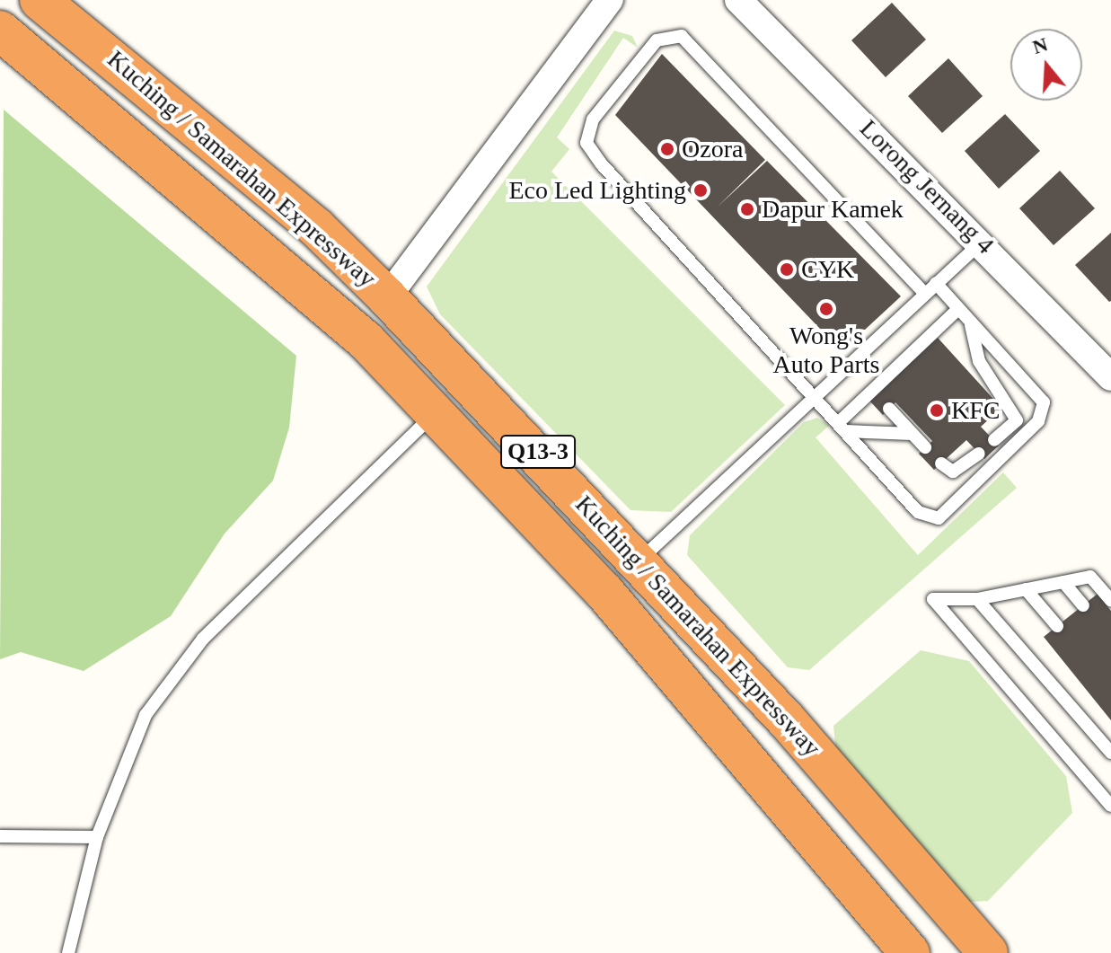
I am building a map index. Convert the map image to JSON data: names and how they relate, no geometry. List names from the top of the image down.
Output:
{
  "streets": {
    "highway": ["Kuching / Samarahan Expressway", "Q13-3"],
    "street": ["Lorong Jernang 4"]
  },
  "places": [
    "Ozora",
    "Eco Led Lighting",
    "Dapur Kamek",
    "CYK",
    "Wong's Auto Parts",
    "KFC"
  ],
  "north": "top"
}
